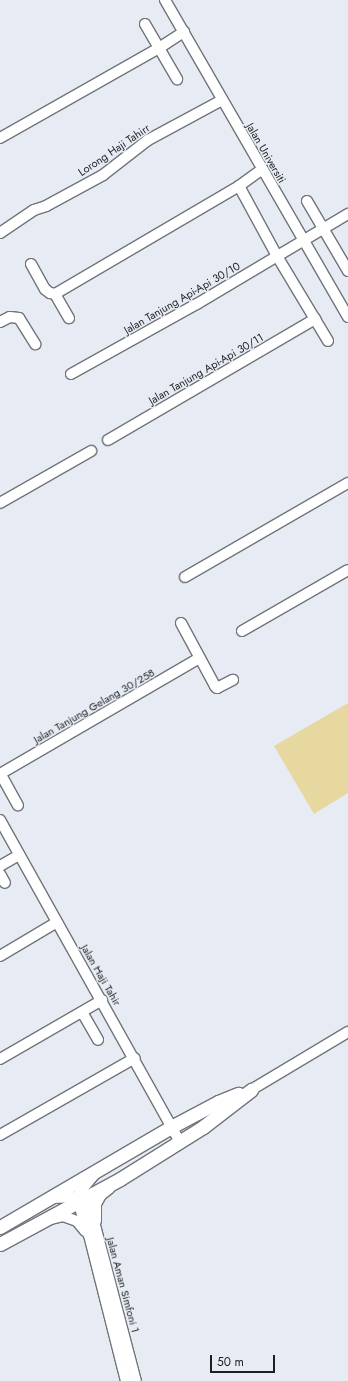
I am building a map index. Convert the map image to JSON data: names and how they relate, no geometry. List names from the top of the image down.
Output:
{
  "streets": {
    "street": [
      "Lorong Haji Tahirr",
      "Jalan Universiti",
      "Jalan Tanjung Api-Api 30/10",
      "Jalan Tanjung Api-Api 30/11",
      "Jalan Tanjung Gelang 30/258",
      "Jalan Haji Tahir",
      "Jalan Aman Simfoni 1"
    ]
  },
  "crossings": [
    ["Lorong Haji Tahirr", "Jalan Universiti"],
    ["Jalan Universiti", "Jalan Tanjung Api-Api 30/10"]
  ],
  "scale_bar": "50 m"
}
